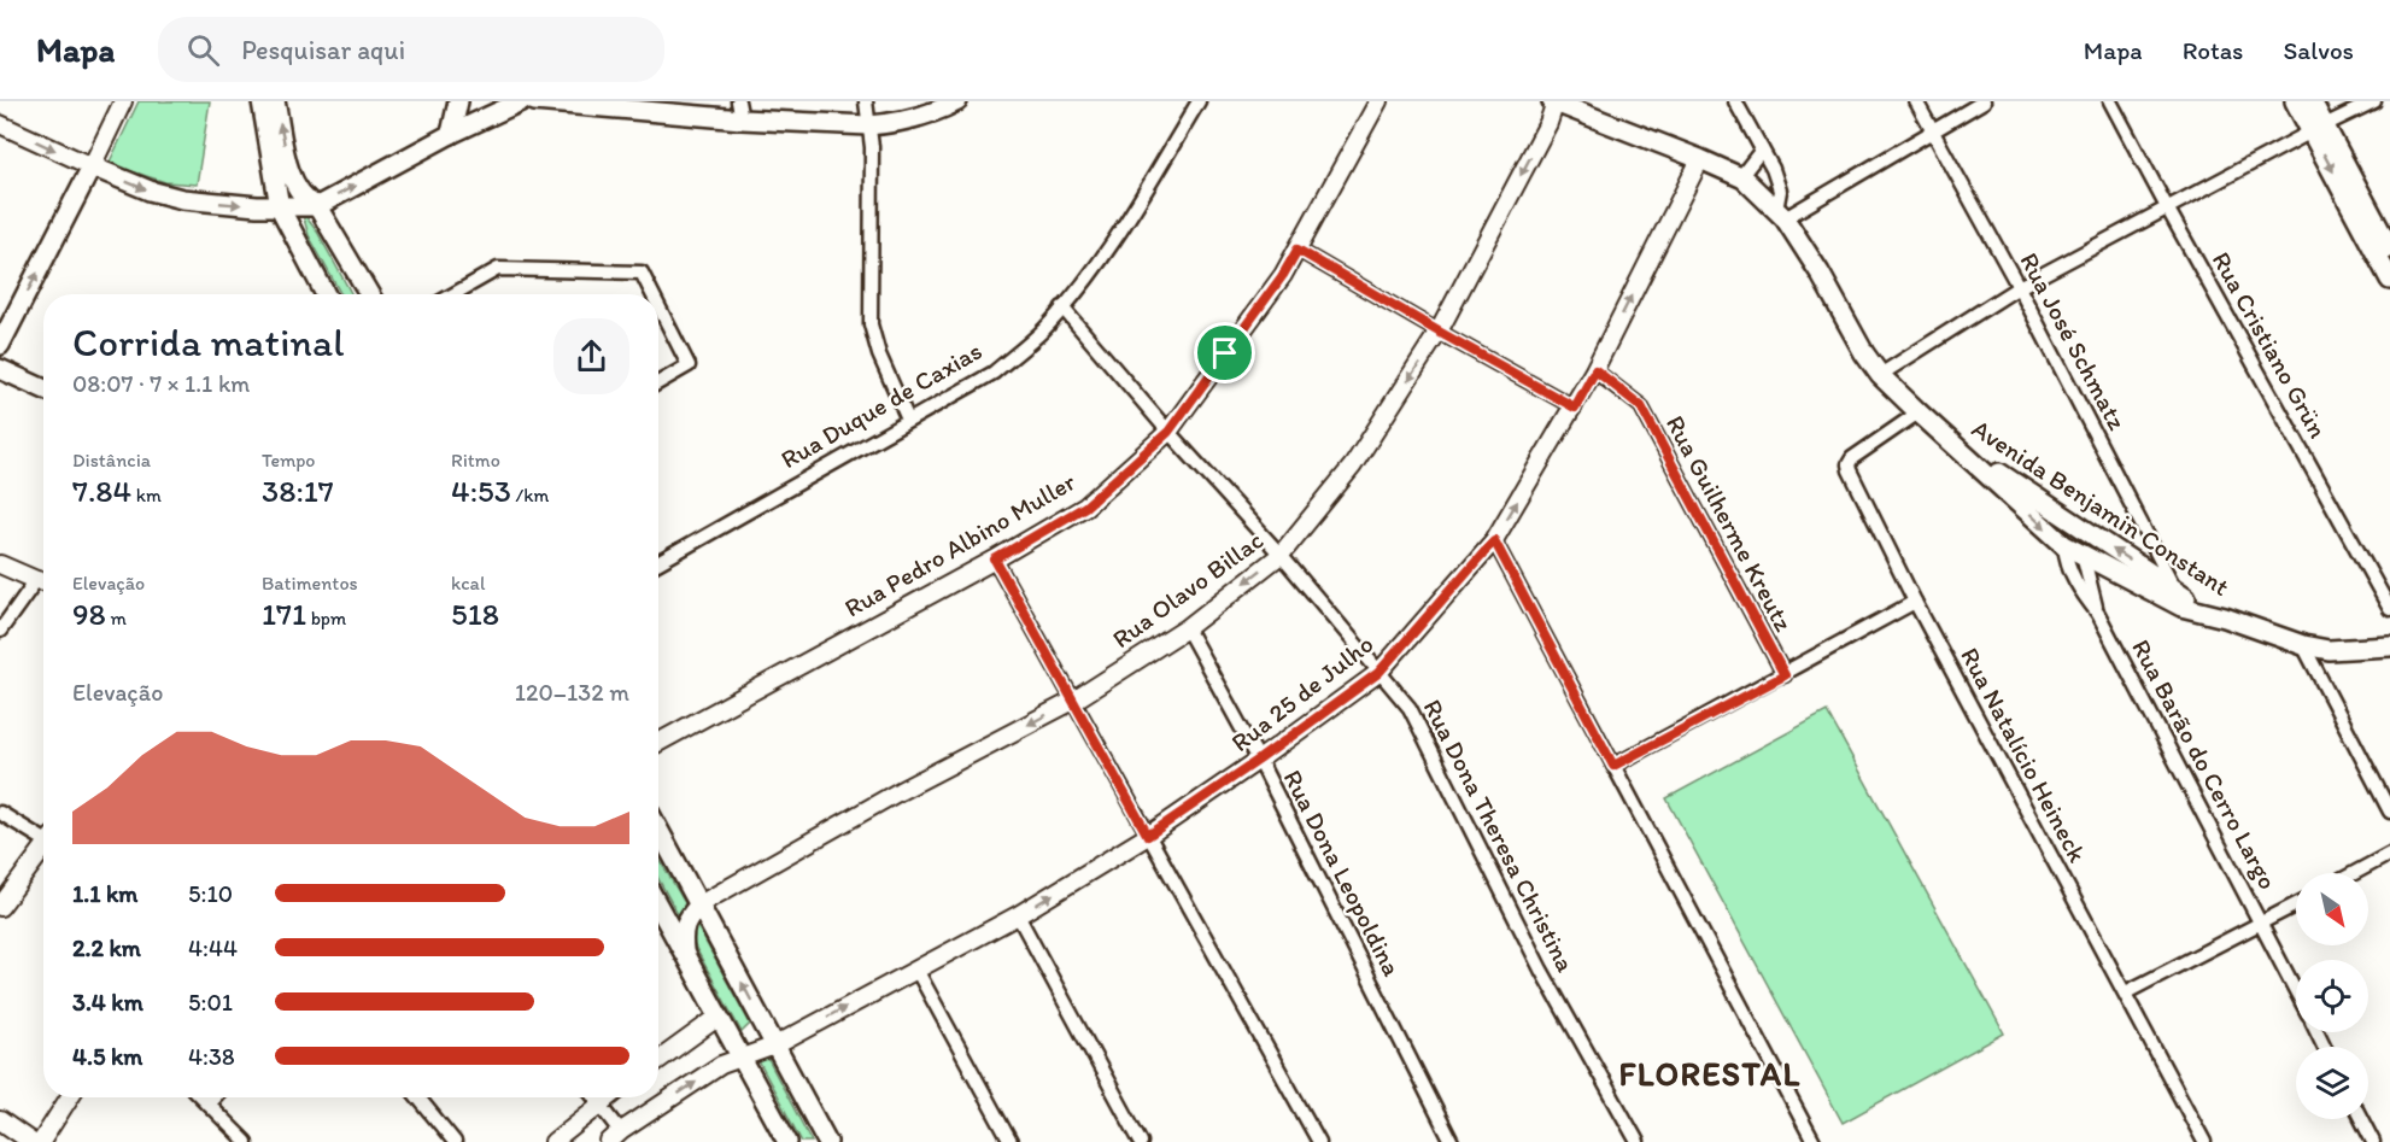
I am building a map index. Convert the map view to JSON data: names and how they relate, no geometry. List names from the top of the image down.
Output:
{
  "streets": {
    "main road": ["Avenida Benjamin Constant"],
    "street": [
      "Rua José Schmatz",
      "Rua Cristiano Grün",
      "Rua Duque de Caxias",
      "Rua Guilherme Kreutz",
      "Rua Pedro Albino Muller",
      "Rua Olavo Billac",
      "Rua 25 de Julho",
      "Rua Natalício Heineck",
      "Rua Barão do Cerro Largo",
      "Rua Dona Theresa Christina",
      "Rua Dona Leopoldina"
    ]
  },
  "crossings": [
    ["Rua José Schmatz", "Avenida Benjamin Constant"],
    ["Rua Duque de Caxias", "Rua Dona Theresa Christina"],
    ["Avenida Benjamin Constant", "Rua Olavo Billac"],
    ["Avenida Benjamin Constant", "Rua 25 de Julho"],
    ["Avenida Benjamin Constant", "Rua Natalício Heineck"],
    ["Avenida Benjamin Constant", "Rua Barão do Cerro Largo"],
    ["Rua Guilherme Kreutz", "Rua 25 de Julho"],
    ["Rua Pedro Albino Muller", "Rua Dona Theresa Christina"],
    ["Rua Olavo Billac", "Rua Dona Theresa Christina"],
    ["Rua Olavo Billac", "Rua Dona Leopoldina"],
    ["Rua 25 de Julho", "Rua Dona Theresa Christina"],
    ["Rua 25 de Julho", "Rua Dona Leopoldina"]
  ],
  "one_way": ["Rua Olavo Billac", "Rua 25 de Julho"],
  "districts": ["FLORESTAL"],
  "north": "bottom right",
  "page": {
    "header": "Mapa",
    "search": "Pesquisar aqui",
    "nav": ["Mapa", "Rotas", "Salvos"],
    "heading": ["Corrida matinal", "08:07 · 7 × 1.1 km"],
    "stats": [
      ["Distância", "7.84 km"],
      ["Tempo", "38:17"],
      ["Ritmo", "4:53 /km"],
      ["Elevação", "98 m"],
      ["Batimentos", "171 bpm"],
      ["kcal", "518"]
    ],
    "chart": ["Elevação", "120–132 m"],
    "list": [
      {
        "name": "1.1 km",
        "note": "5:10"
      },
      {
        "name": "2.2 km",
        "note": "4:44"
      },
      {
        "name": "3.4 km",
        "note": "5:01"
      },
      {
        "name": "4.5 km",
        "note": "4:38"
      }
    ]
  }
}
